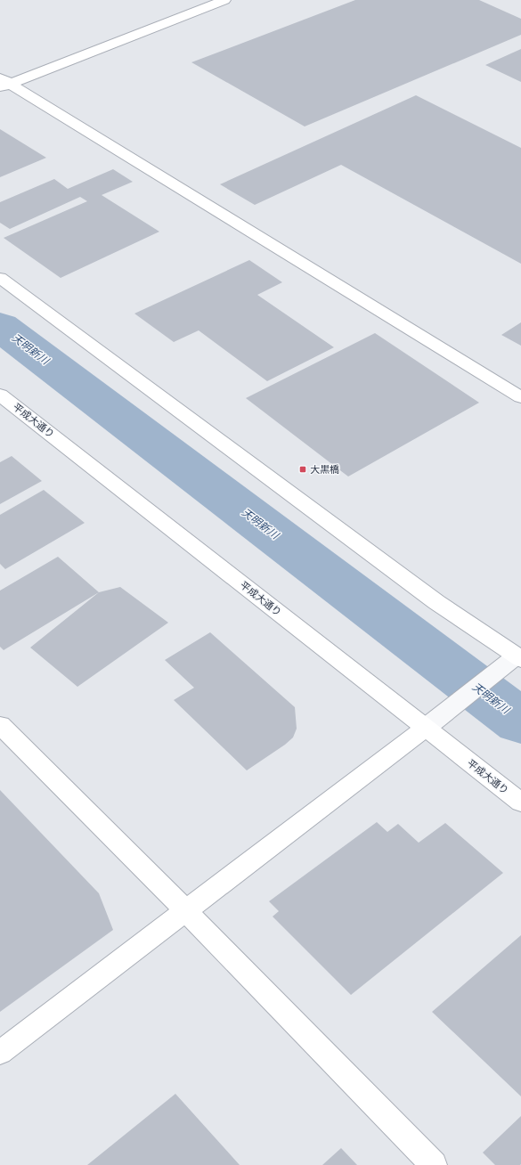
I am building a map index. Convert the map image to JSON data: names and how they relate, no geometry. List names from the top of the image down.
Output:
{
  "streets": {
    "street": ["平成大通り"]
  },
  "water": ["天明新川"],
  "places": {
    "transit": ["大黒橋"]
  }
}
